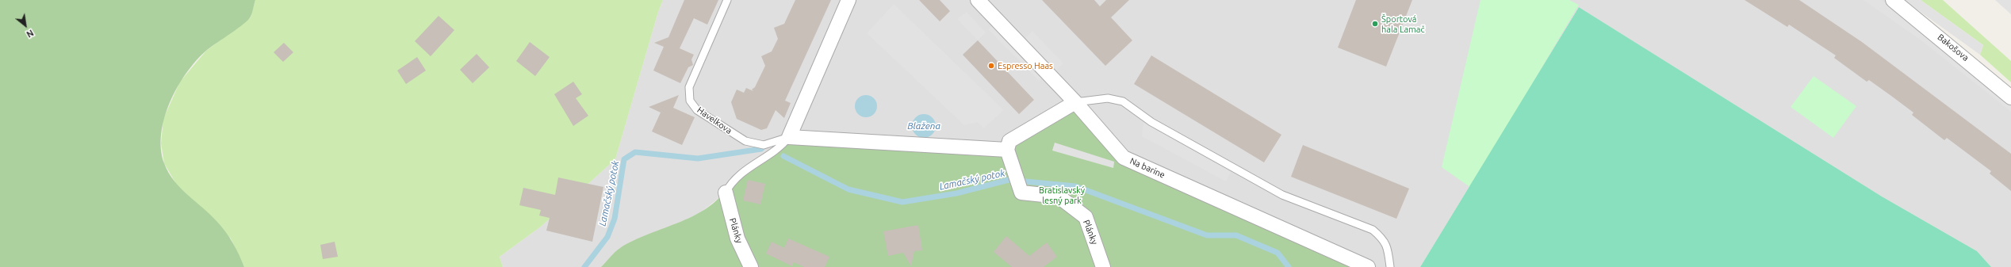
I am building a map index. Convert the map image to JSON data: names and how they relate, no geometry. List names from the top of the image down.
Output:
{
  "streets": {
    "street": ["Bakošova", "Na barine", "Plánky"],
    "lane": ["Havelkova"]
  },
  "water": ["Blažena", "Lamačský potok"],
  "parks": ["Bratislavský lesný park"],
  "places": ["Športová hala Lamač", "Espresso Haas"],
  "north": "bottom right"
}
